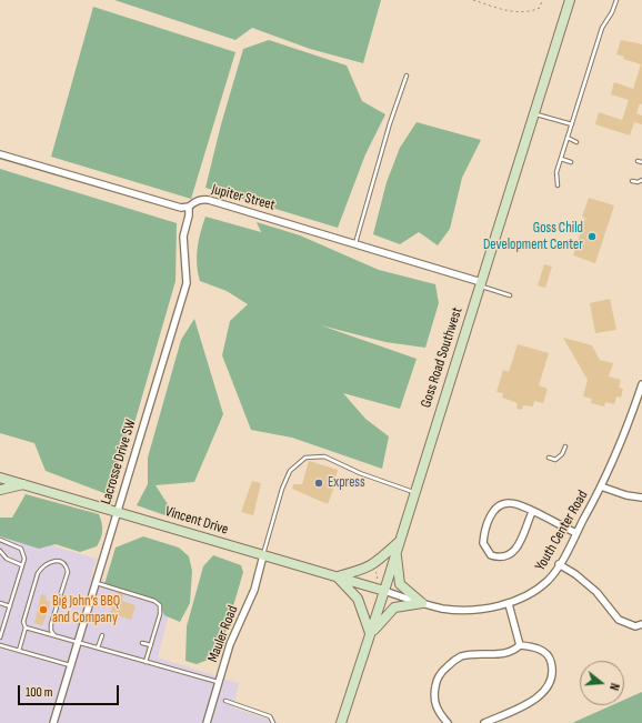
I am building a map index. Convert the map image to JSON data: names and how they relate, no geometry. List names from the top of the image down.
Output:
{
  "streets": {
    "street": [
      "Jupiter Street",
      "Goss Road Southwest",
      "Lacrosse Drive SW",
      "Vincent Drive",
      "Youth Center Road",
      "Mauler Road"
    ]
  },
  "crossings": [
    ["Jupiter Street", "Goss Road Southwest"],
    ["Jupiter Street", "Lacrosse Drive SW"],
    ["Goss Road Southwest", "Vincent Drive"],
    ["Goss Road Southwest", "Youth Center Road"],
    ["Goss Road Southwest", "Mauler Road"],
    ["Lacrosse Drive SW", "Vincent Drive"],
    ["Vincent Drive", "Youth Center Road"],
    ["Vincent Drive", "Mauler Road"]
  ],
  "places": ["Goss Child Development Center", "Express", "Big John’s BBQ and Company"],
  "scale_bar": "100 m",
  "north": "right"
}
